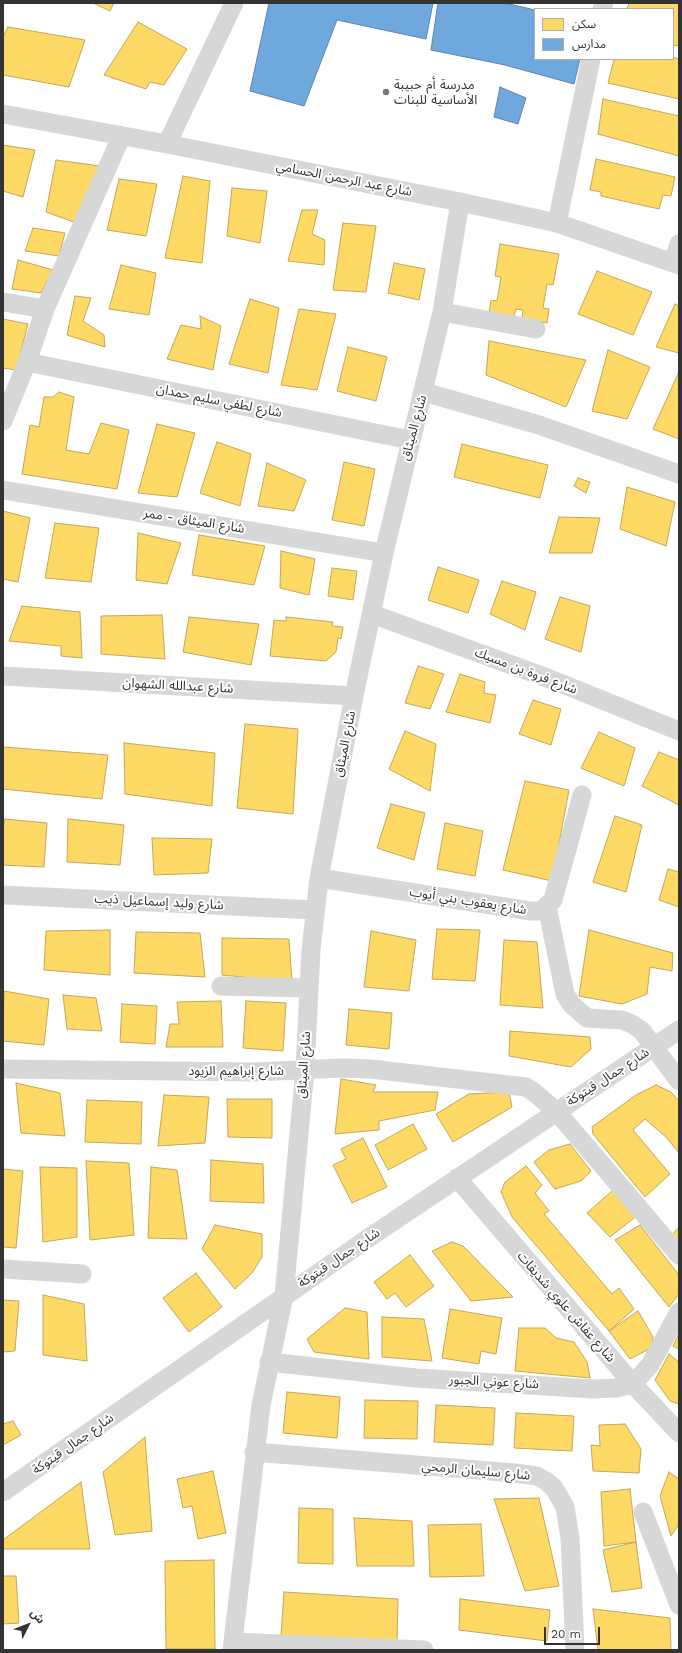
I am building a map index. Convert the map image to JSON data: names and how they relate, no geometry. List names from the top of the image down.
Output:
{
  "streets": {
    "street": [
      "شارع عبد الرحمن الحسامي",
      "شارع لطفي سليم حمدان",
      "شارع الميثاق",
      "شارع الميثاق - ممر",
      "شارع فروة بن مسيك",
      "شارع عبدالله الشهوان",
      "شارع يعقوب بني أيوب",
      "شارع وليد إسماعيل ذيب",
      "شارع إبراهيم الزيود",
      "شارع جمال قيتوكة",
      "شارع عفاش علوي شديفات",
      "شارع عوني الجبور",
      "شارع سليمان الرمحي"
    ]
  },
  "crossings": [
    ["شارع عبد الرحمن الحسامي", "شارع الميثاق"],
    ["شارع لطفي سليم حمدان", "شارع الميثاق"],
    ["شارع الميثاق", "شارع الميثاق - ممر"],
    ["شارع الميثاق", "شارع فروة بن مسيك"],
    ["شارع الميثاق", "شارع عبدالله الشهوان"],
    ["شارع الميثاق", "شارع يعقوب بني أيوب"],
    ["شارع الميثاق", "شارع وليد إسماعيل ذيب"],
    ["شارع الميثاق", "شارع إبراهيم الزيود"],
    ["شارع الميثاق", "شارع جمال قيتوكة"],
    ["شارع إبراهيم الزيود", "شارع جمال قيتوكة"],
    ["شارع جمال قيتوكة", "شارع عفاش علوي شديفات"],
    ["شارع عفاش علوي شديفات", "شارع عوني الجبور"]
  ],
  "places": ["مدرسة أم حبيبة الأساسية للبنات"],
  "legend": ["سكن", "مدارس"],
  "scale_bar": "20 m",
  "north": "top right"
}
